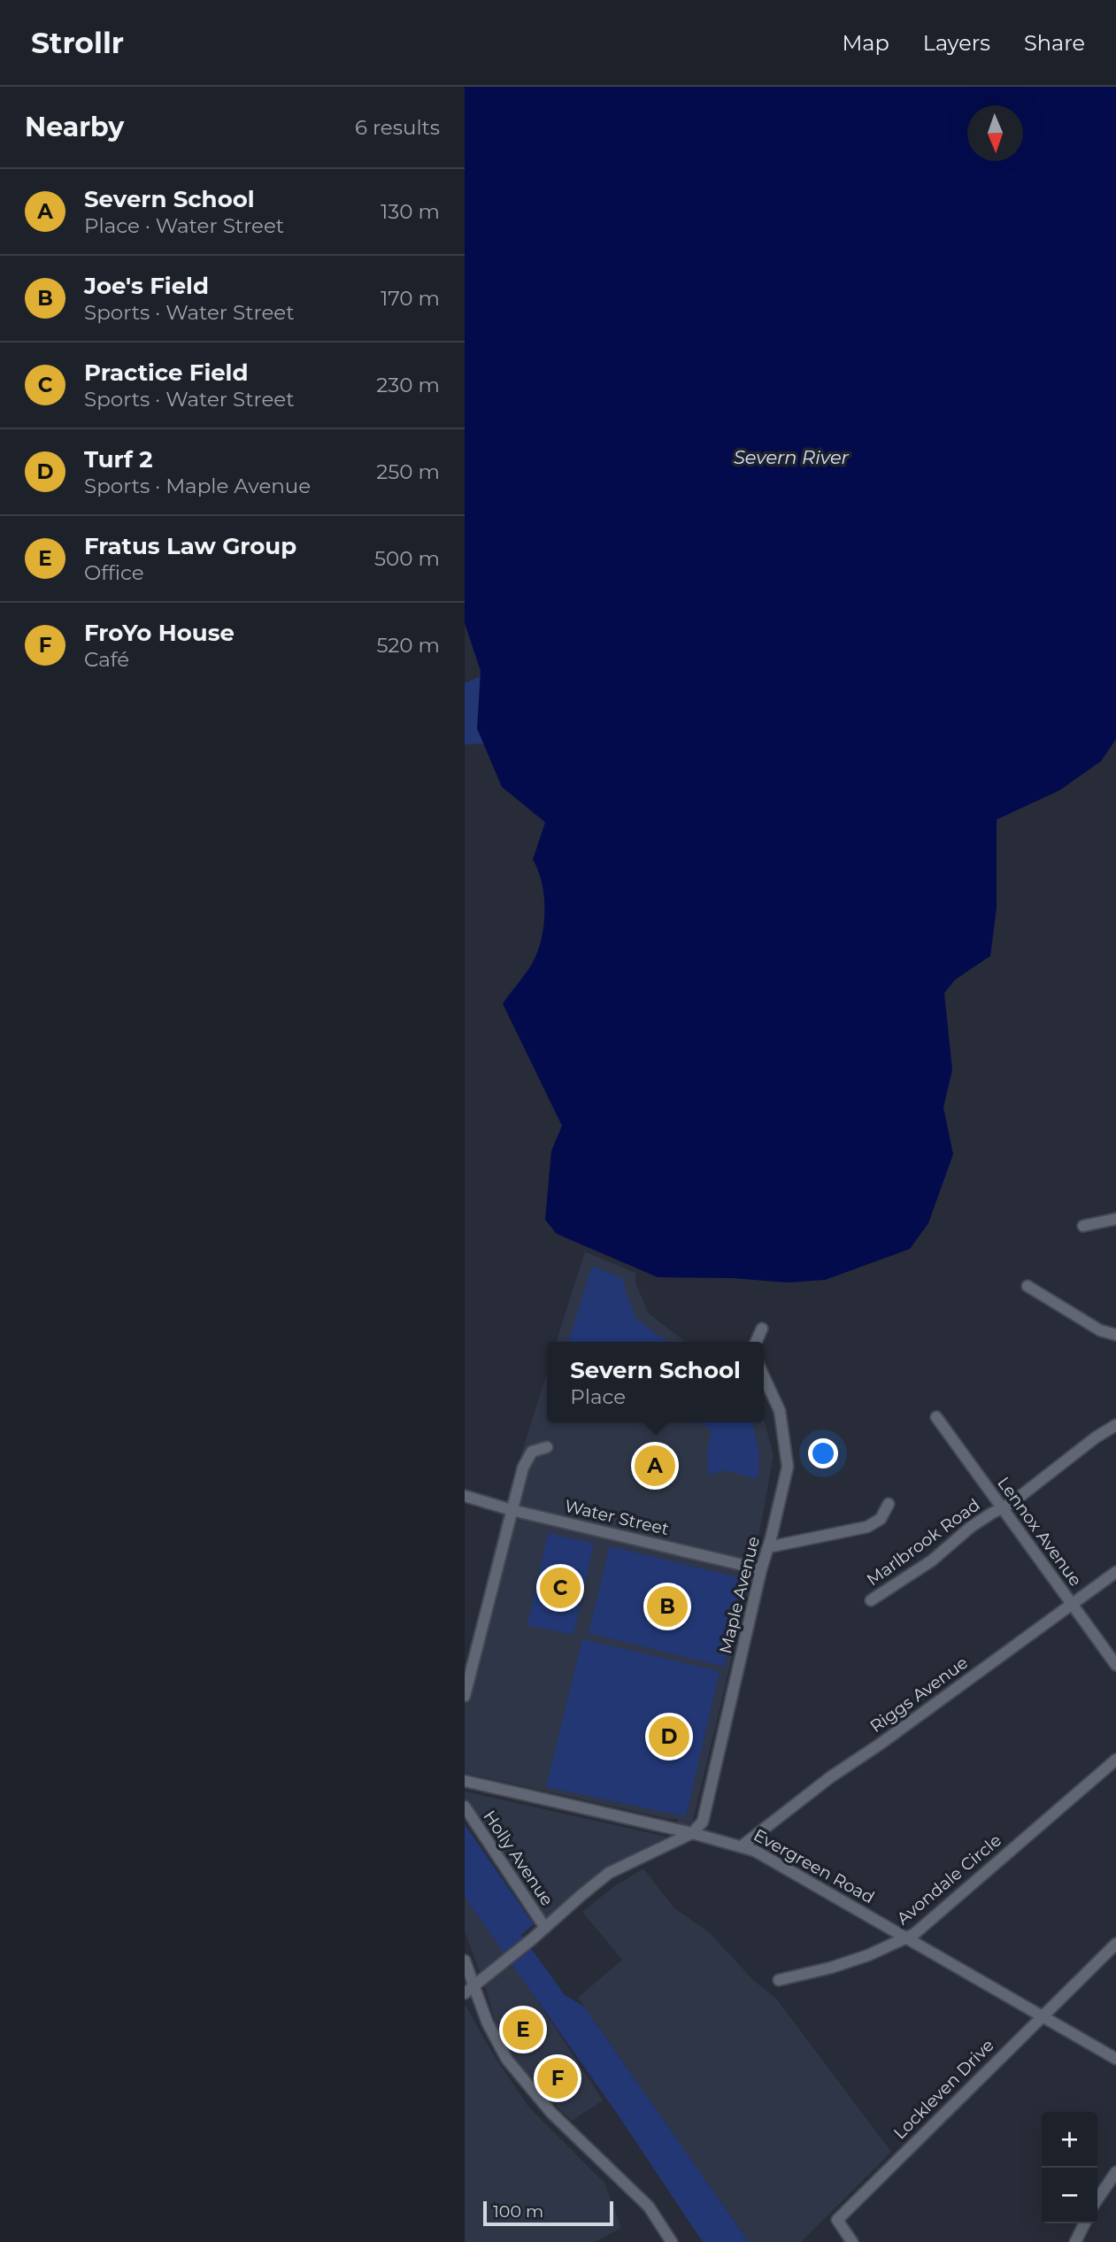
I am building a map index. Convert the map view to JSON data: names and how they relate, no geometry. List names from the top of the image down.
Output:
{
  "streets": {
    "street": [
      "Water Street",
      "Lennox Avenue",
      "Marlbrook Road",
      "Maple Avenue",
      "Riggs Avenue",
      "Holly Avenue",
      "Evergreen Road",
      "Avondale Circle",
      "Lockleven Drive"
    ]
  },
  "crossings": [
    ["Water Street", "Maple Avenue"],
    ["Lennox Avenue", "Marlbrook Road"],
    ["Lennox Avenue", "Riggs Avenue"],
    ["Maple Avenue", "Evergreen Road"],
    ["Riggs Avenue", "Evergreen Road"],
    ["Evergreen Road", "Avondale Circle"],
    ["Evergreen Road", "Lockleven Drive"]
  ],
  "water": ["Severn River"],
  "scale_bar": "100 m",
  "north": "bottom",
  "page": {
    "header": "Strollr",
    "nav": ["Map", "Layers", "Share"],
    "heading": ["Nearby", "6 results"],
    "list": [
      {
        "mark": "A",
        "name": "Severn School",
        "note": "Place · Water Street",
        "value": "130 m"
      },
      {
        "mark": "B",
        "name": "Joe's Field",
        "note": "Sports · Water Street",
        "value": "170 m"
      },
      {
        "mark": "C",
        "name": "Practice Field",
        "note": "Sports · Water Street",
        "value": "230 m"
      },
      {
        "mark": "D",
        "name": "Turf 2",
        "note": "Sports · Maple Avenue",
        "value": "250 m"
      },
      {
        "mark": "E",
        "name": "Fratus Law Group",
        "note": "Office",
        "value": "500 m"
      },
      {
        "mark": "F",
        "name": "FroYo House",
        "note": "Café",
        "value": "520 m"
      }
    ],
    "popup": ["Severn School", "Place"],
    "pins": [
      "A",
      "C",
      "B",
      "D",
      "E",
      "F"
    ],
    "map_buttons": ["+", "−"],
    "scale": "100 m"
  }
}
